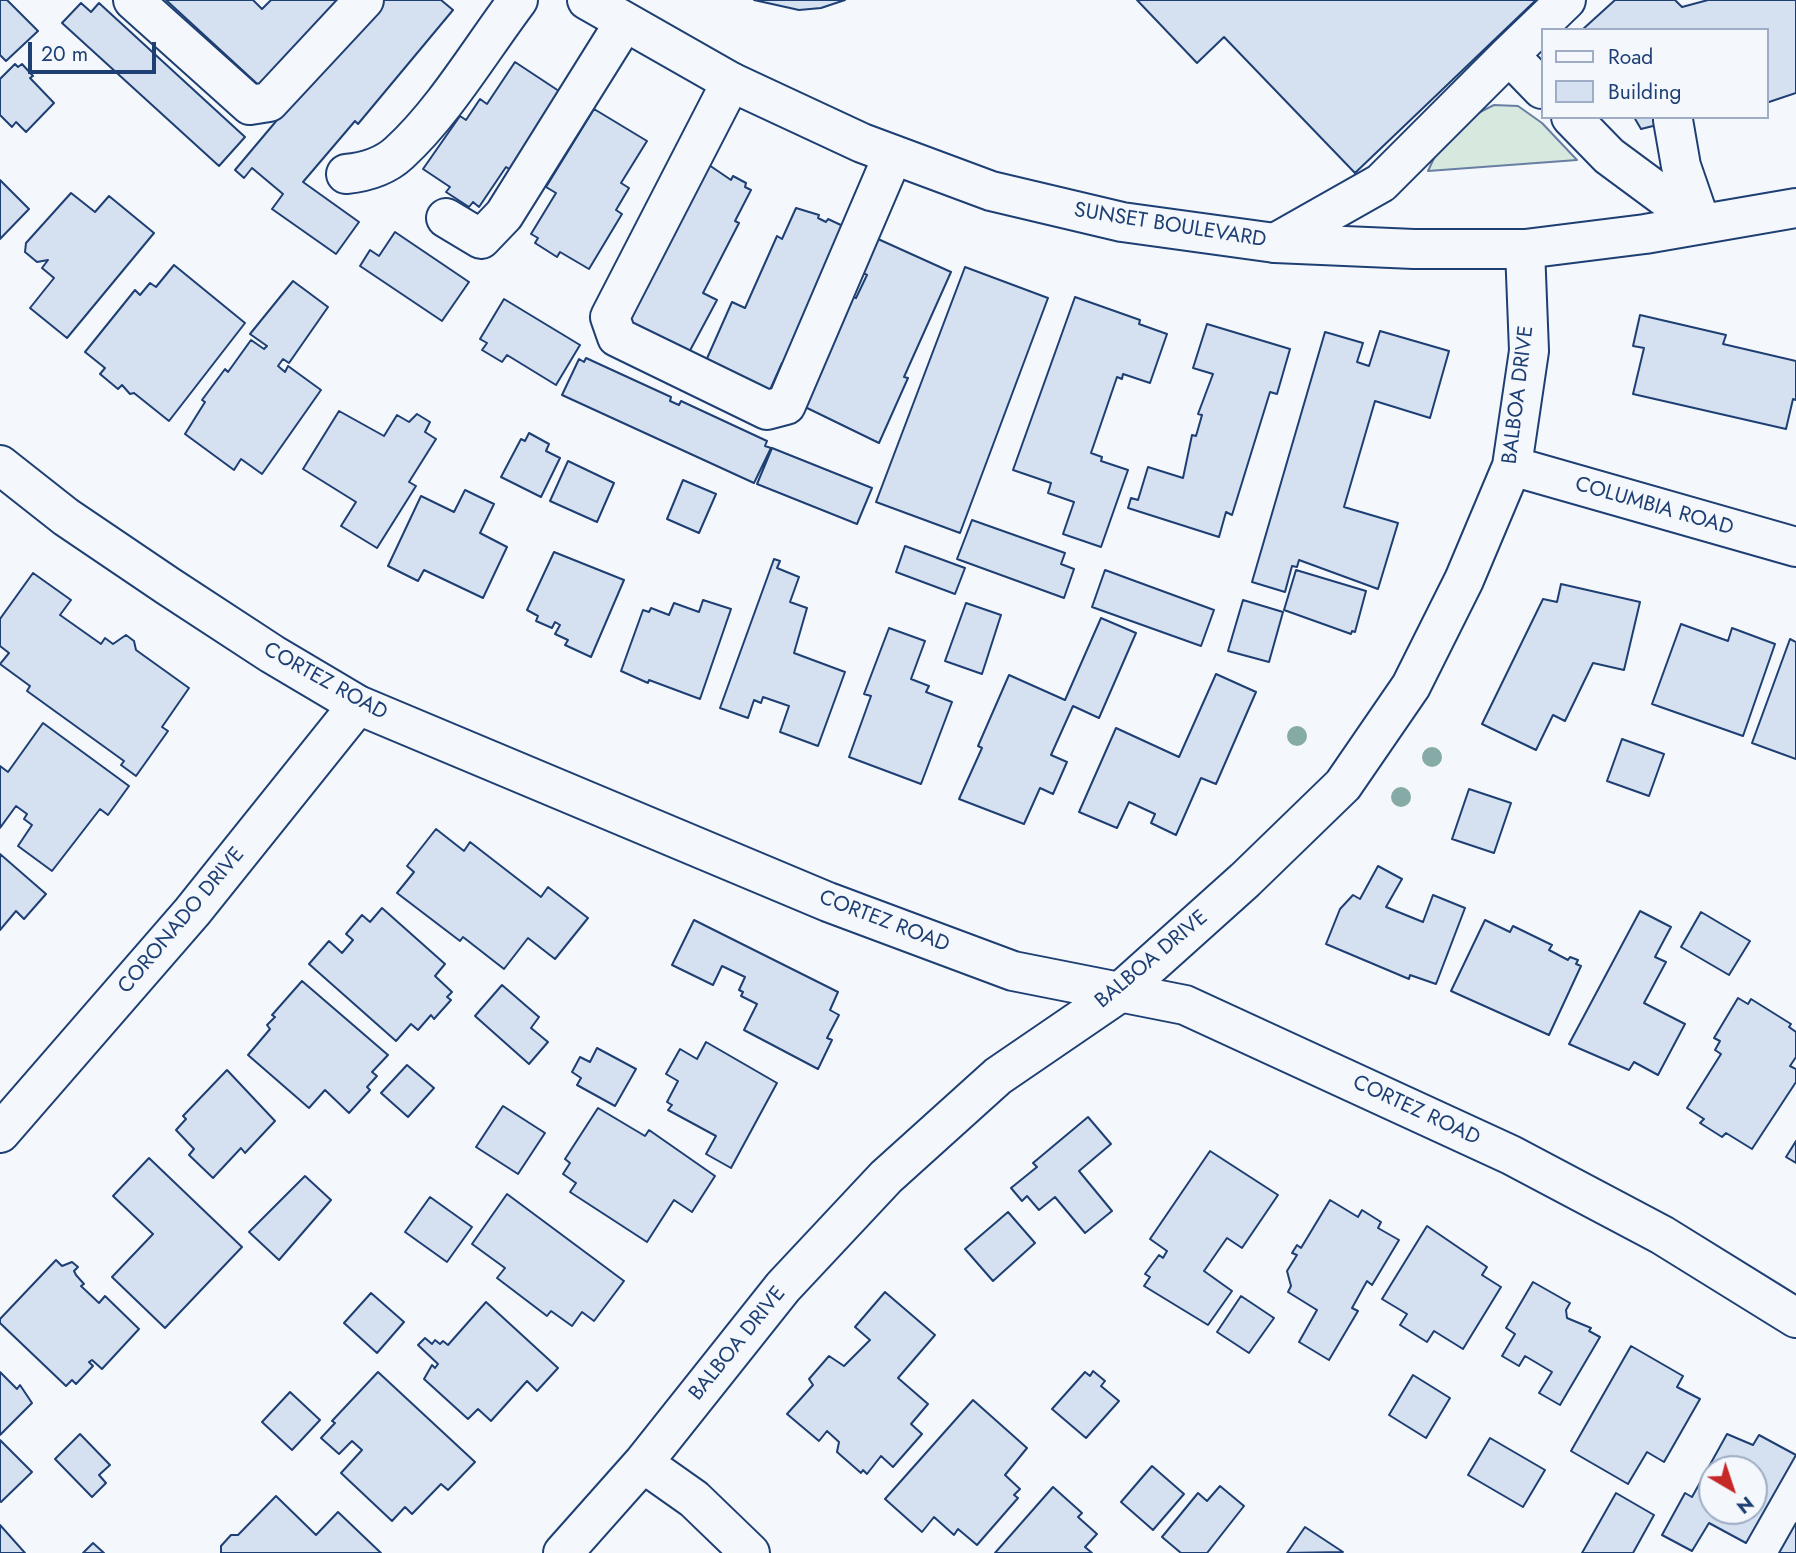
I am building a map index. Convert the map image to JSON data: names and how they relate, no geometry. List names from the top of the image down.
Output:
{
  "streets": {
    "street": [
      "SUNSET BOULEVARD",
      "BALBOA DRIVE",
      "COLUMBIA ROAD",
      "CORTEZ ROAD",
      "CORONADO DRIVE"
    ]
  },
  "crossings": [
    ["SUNSET BOULEVARD", "BALBOA DRIVE"],
    ["BALBOA DRIVE", "COLUMBIA ROAD"],
    ["BALBOA DRIVE", "CORTEZ ROAD"],
    ["CORTEZ ROAD", "CORONADO DRIVE"]
  ],
  "legend": ["Road", "Building"],
  "scale_bar": "20 m",
  "north": "bottom right"
}
